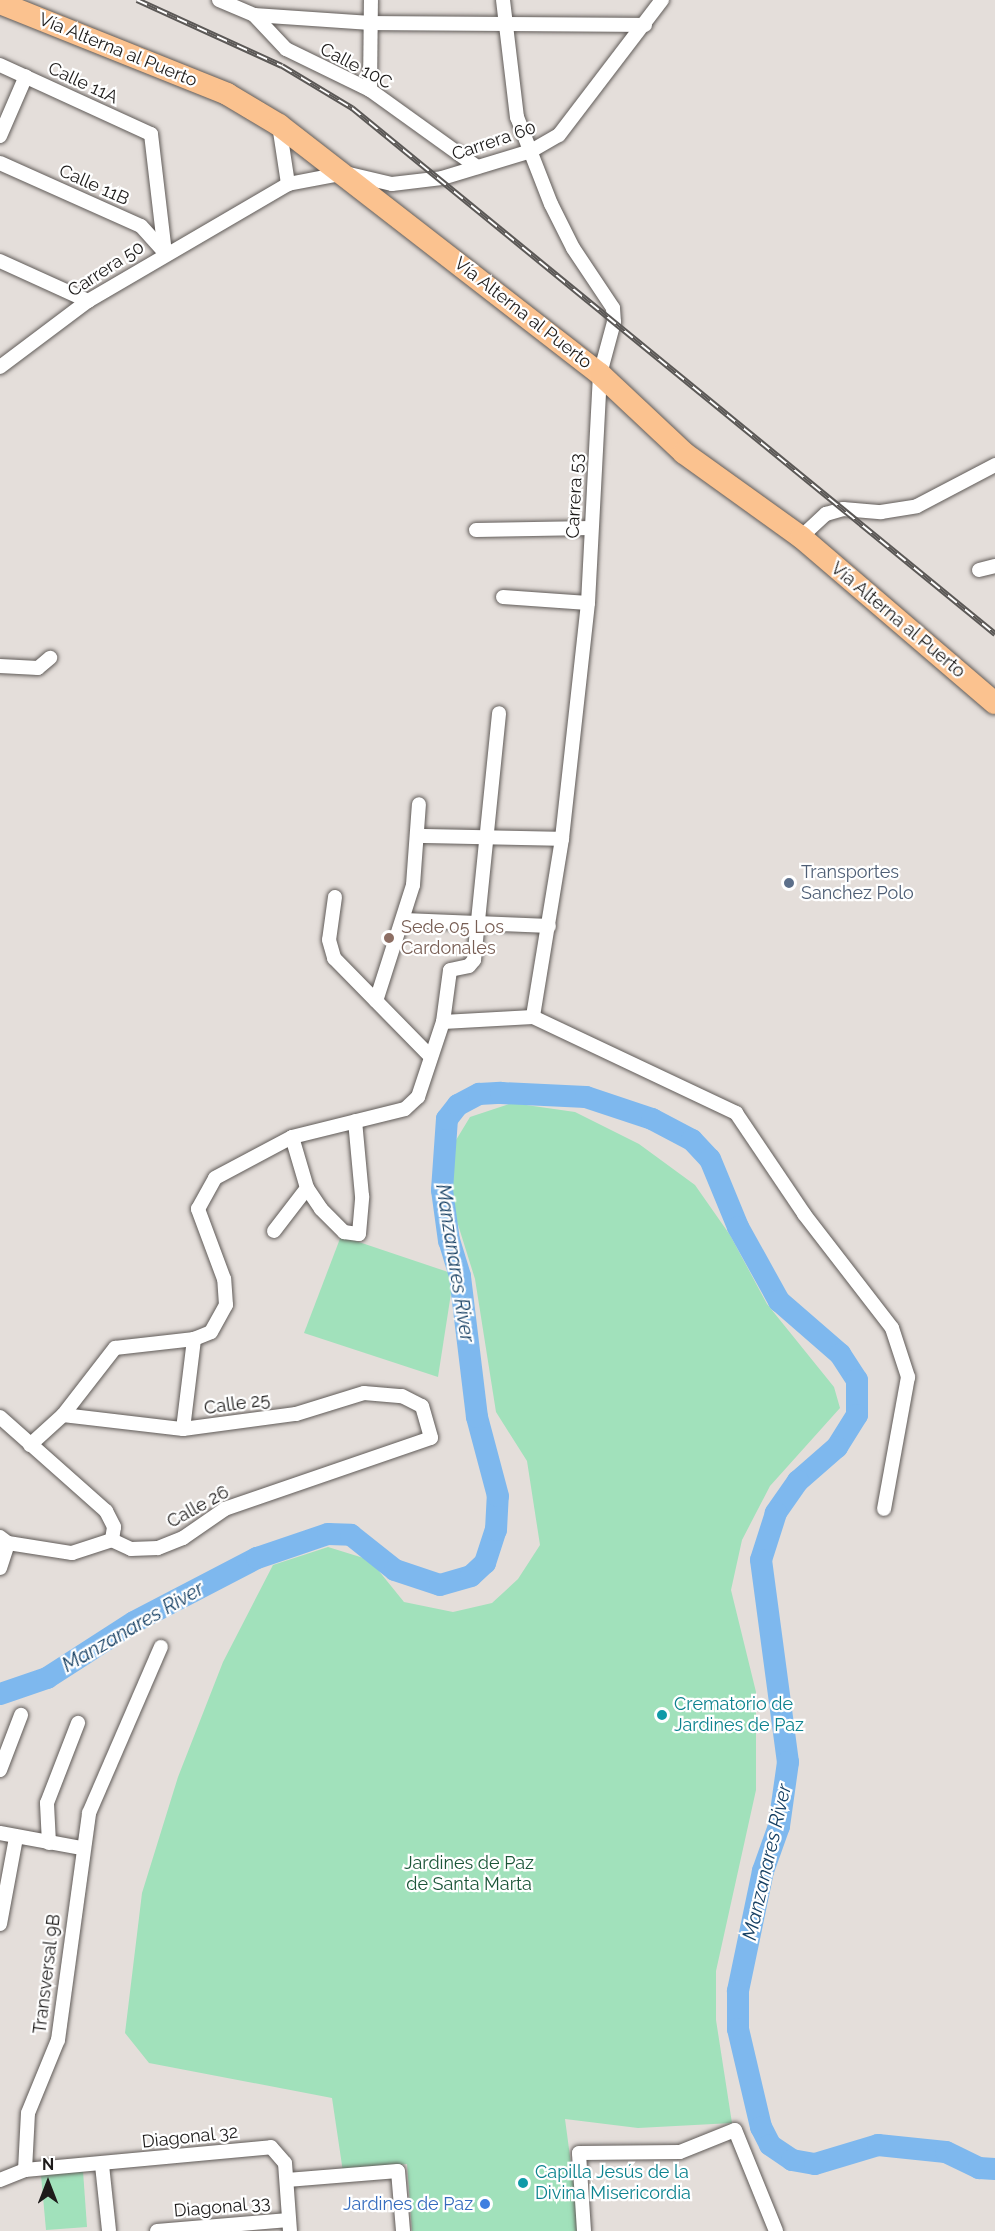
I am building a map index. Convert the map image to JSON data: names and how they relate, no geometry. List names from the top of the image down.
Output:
{
  "streets": {
    "main road": ["Vía Alterna al Puerto"],
    "street": [
      "Calle 10C",
      "Calle 11A",
      "Carrera 60",
      "Calle 11B",
      "Carrera 50",
      "Carrera 53",
      "Calle 25",
      "Calle 26",
      "Transversal 9B",
      "Diagonal 32",
      "Diagonal 33"
    ]
  },
  "crossings": [
    ["Vía Alterna al Puerto", "Carrera 60"],
    ["Vía Alterna al Puerto", "Carrera 53"],
    ["Calle 10C", "Carrera 60"],
    ["Calle 11A", "Carrera 50"],
    ["Carrera 60", "Carrera 53"],
    ["Calle 11B", "Carrera 50"],
    ["Calle 25", "Calle 26"]
  ],
  "water": ["Manzanares River"],
  "parks": ["Jardines de Paz de Santa Marta"],
  "places": [
    "Transportes Sanchez Polo",
    "Sede 05 Los Cardonales",
    "Crematorio de Jardines de Paz",
    "Capilla Jesús de la Divina Misericordia",
    "Jardines de Paz"
  ],
  "north": "top"
}
